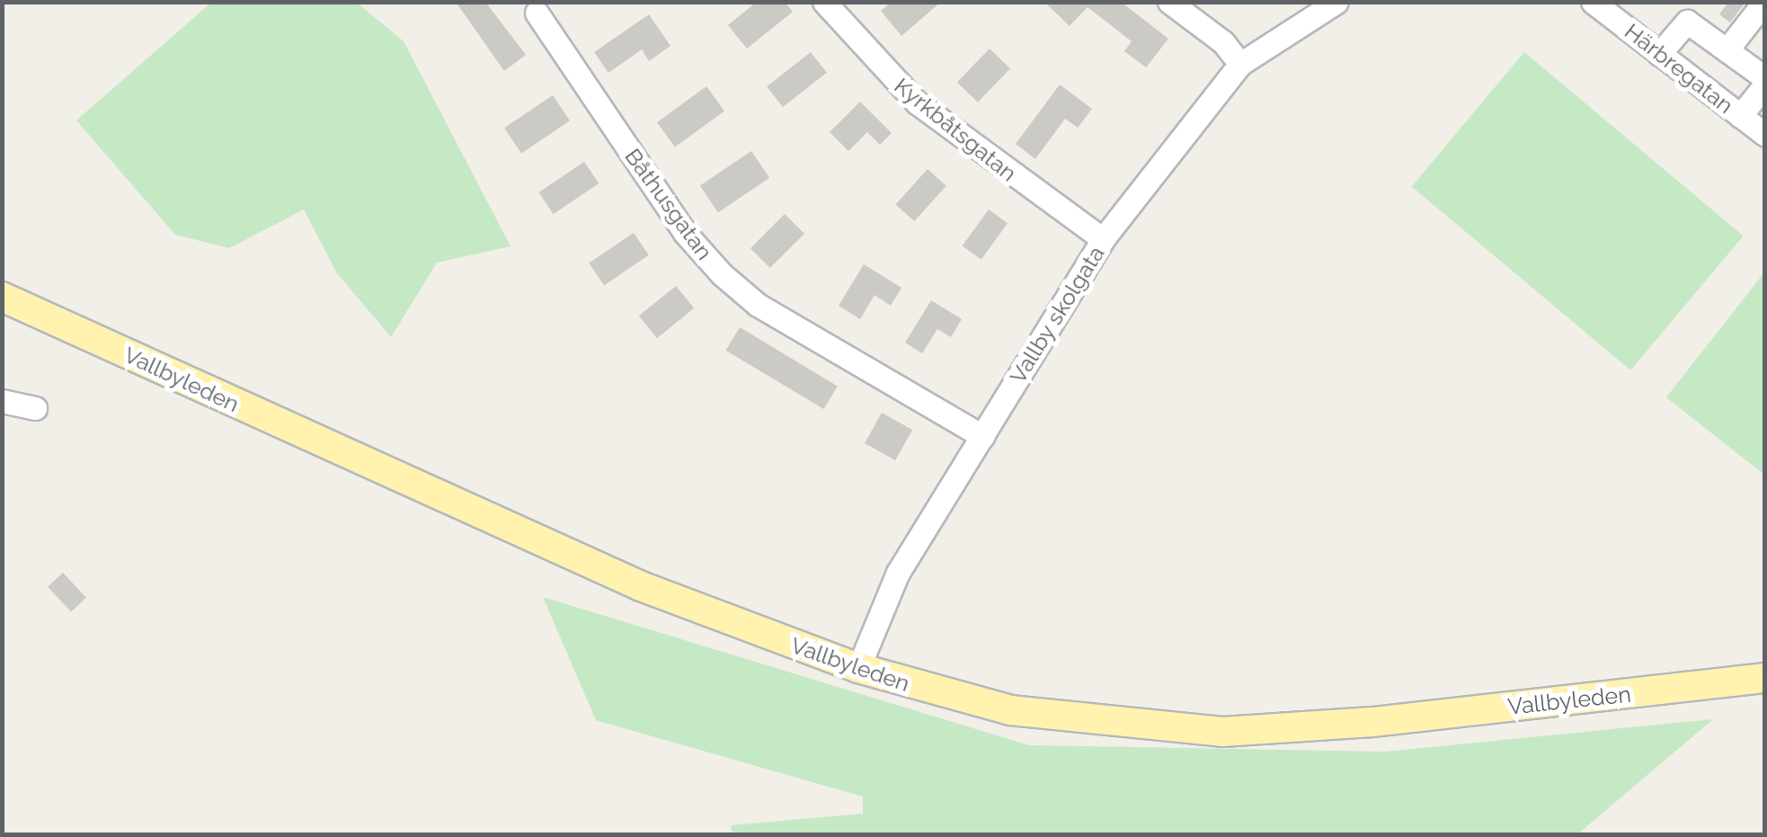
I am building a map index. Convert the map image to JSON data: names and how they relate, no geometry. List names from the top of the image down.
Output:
{
  "streets": {
    "main road": ["Vallbyleden"],
    "street": [
      "Härbregatan",
      "Kyrkbåtsgatan",
      "Båthusgatan",
      "Vallby skolgata"
    ]
  },
  "crossings": [
    ["Kyrkbåtsgatan", "Vallby skolgata"],
    ["Båthusgatan", "Vallby skolgata"],
    ["Vallby skolgata", "Vallbyleden"]
  ]
}
